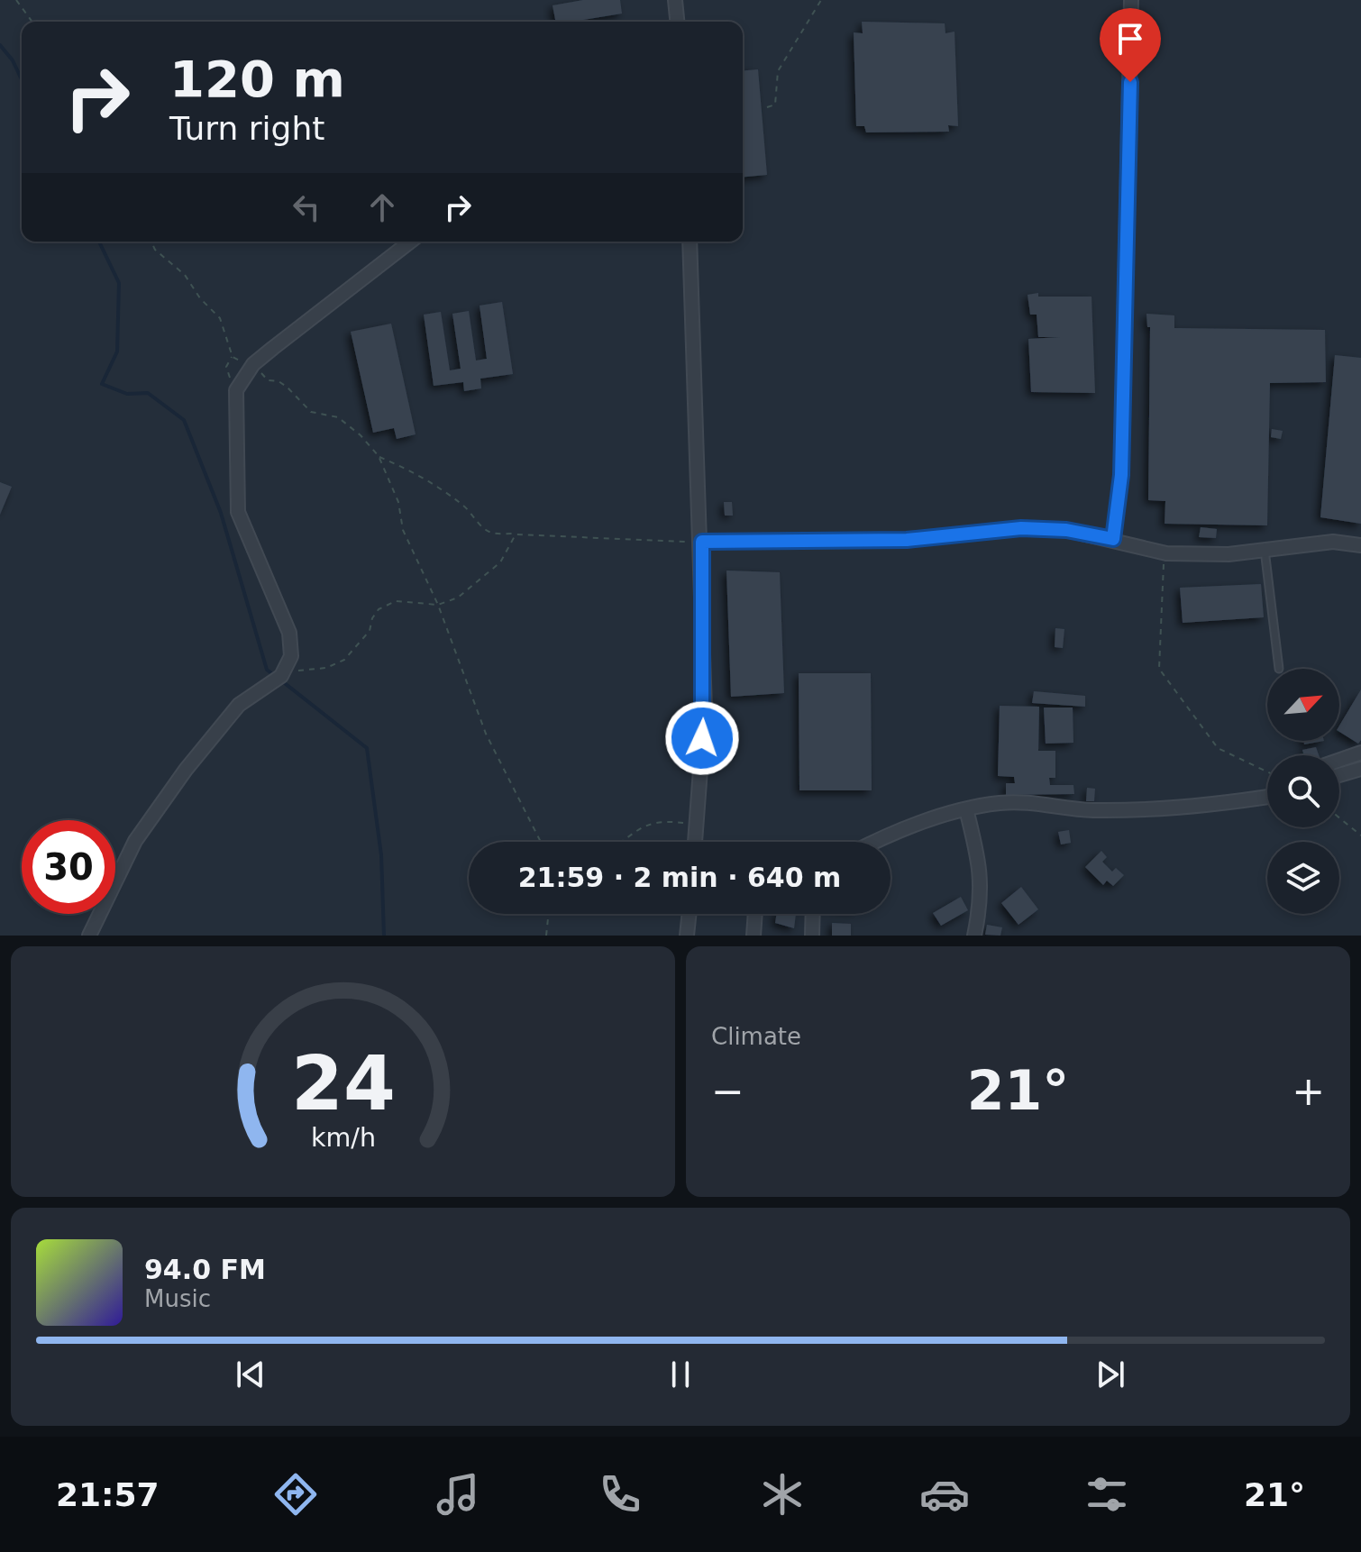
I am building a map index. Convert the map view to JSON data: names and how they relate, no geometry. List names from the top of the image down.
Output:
{
  "north": "top right",
  "page": {
    "turn": ["120 m", "Turn right"],
    "limit": "30",
    "trip": "21:59 · 2 min · 640 m",
    "tile": "Climate",
    "heat": ["−", "21°", "+"],
    "song": ["94.0 FM", "Music"],
    "tabs": ["21:57", "21°"],
    "gauge": ["24", "km/h"]
  }
}
